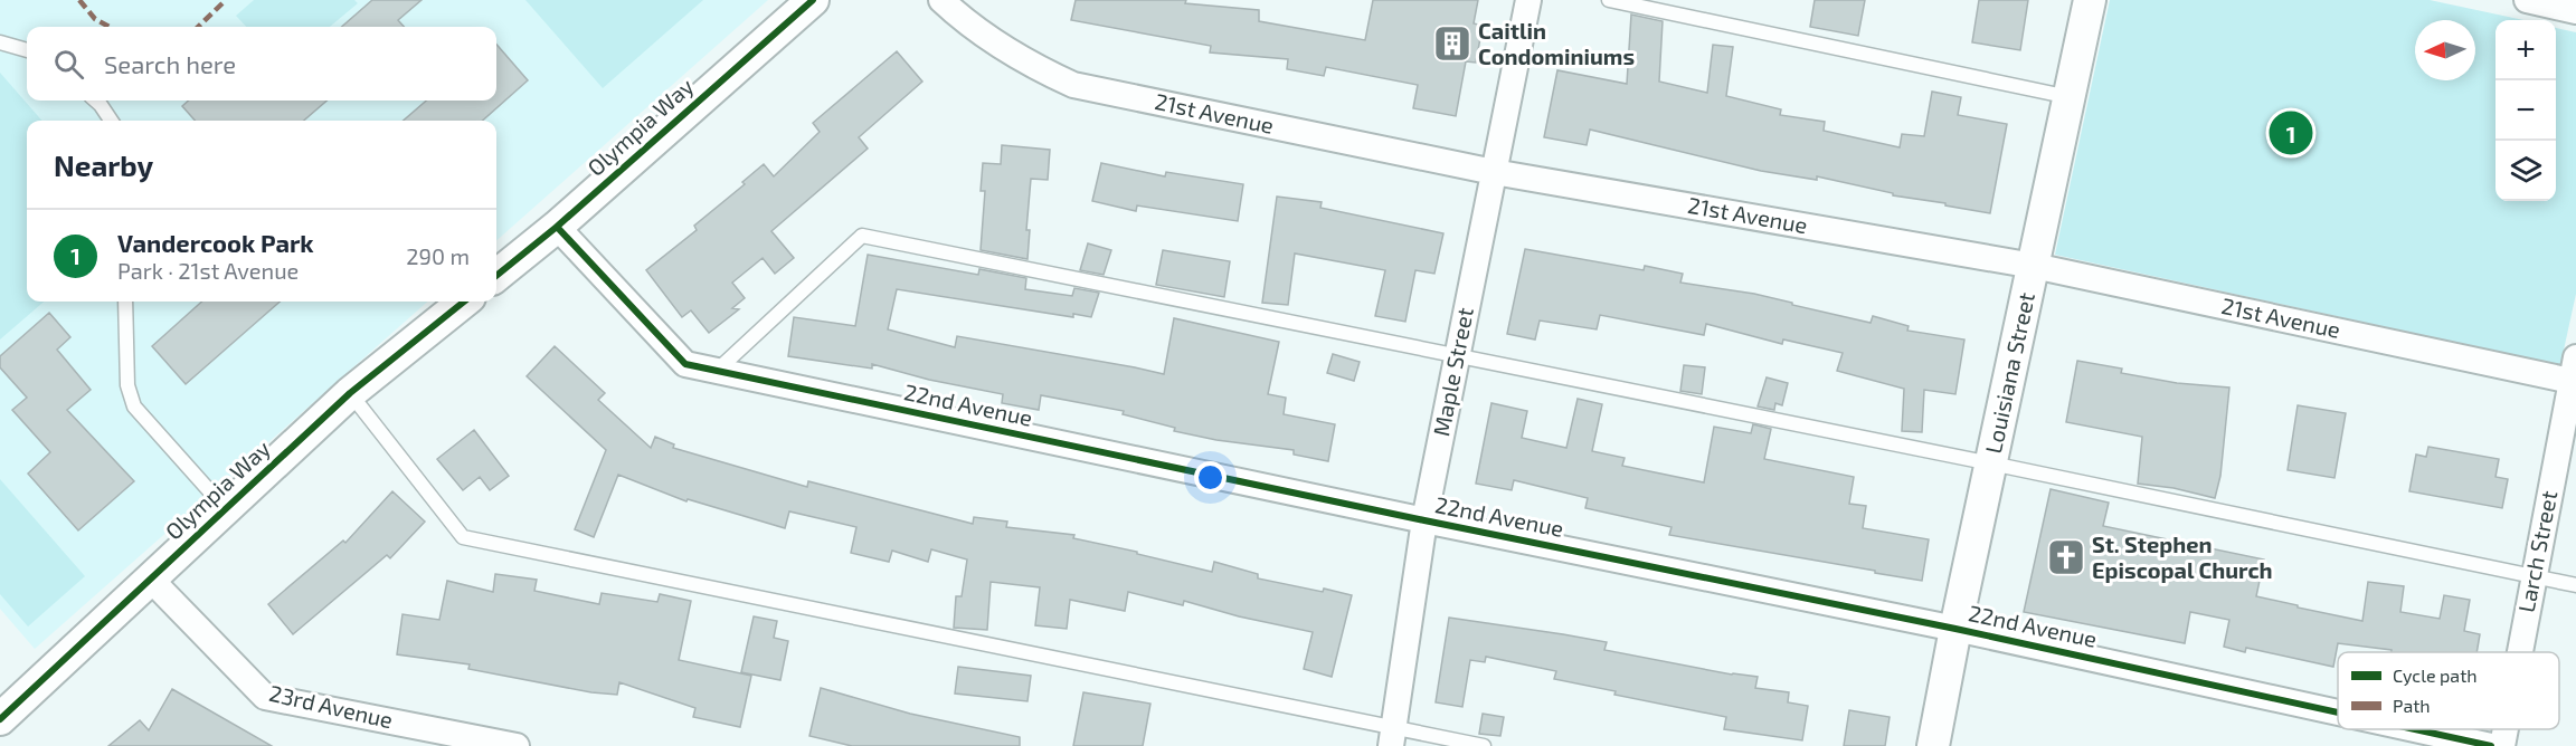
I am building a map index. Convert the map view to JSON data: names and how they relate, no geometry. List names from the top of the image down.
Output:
{
  "streets": {
    "street": [
      "21st Avenue",
      "Olympia Way",
      "Maple Street",
      "Louisiana Street",
      "22nd Avenue",
      "Larch Street",
      "23rd Avenue"
    ]
  },
  "crossings": [
    ["21st Avenue", "Maple Street"],
    ["21st Avenue", "Louisiana Street"],
    ["21st Avenue", "Larch Street"],
    ["Olympia Way", "22nd Avenue"],
    ["Olympia Way", "23rd Avenue"],
    ["Maple Street", "22nd Avenue"],
    ["Louisiana Street", "22nd Avenue"]
  ],
  "places": {
    "building": ["Caitlin Condominiums"],
    "church": ["St. Stephen Episcopal Church"]
  },
  "legend": ["Cycle path", "Path"],
  "north": "left",
  "page": {
    "map_buttons": ["+", "−"],
    "search": "Search here",
    "pins": "1",
    "heading": "Nearby",
    "list": [
      {
        "mark": "1",
        "name": "Vandercook Park",
        "note": "Park · 21st Avenue",
        "value": "290 m"
      }
    ]
  }
}
